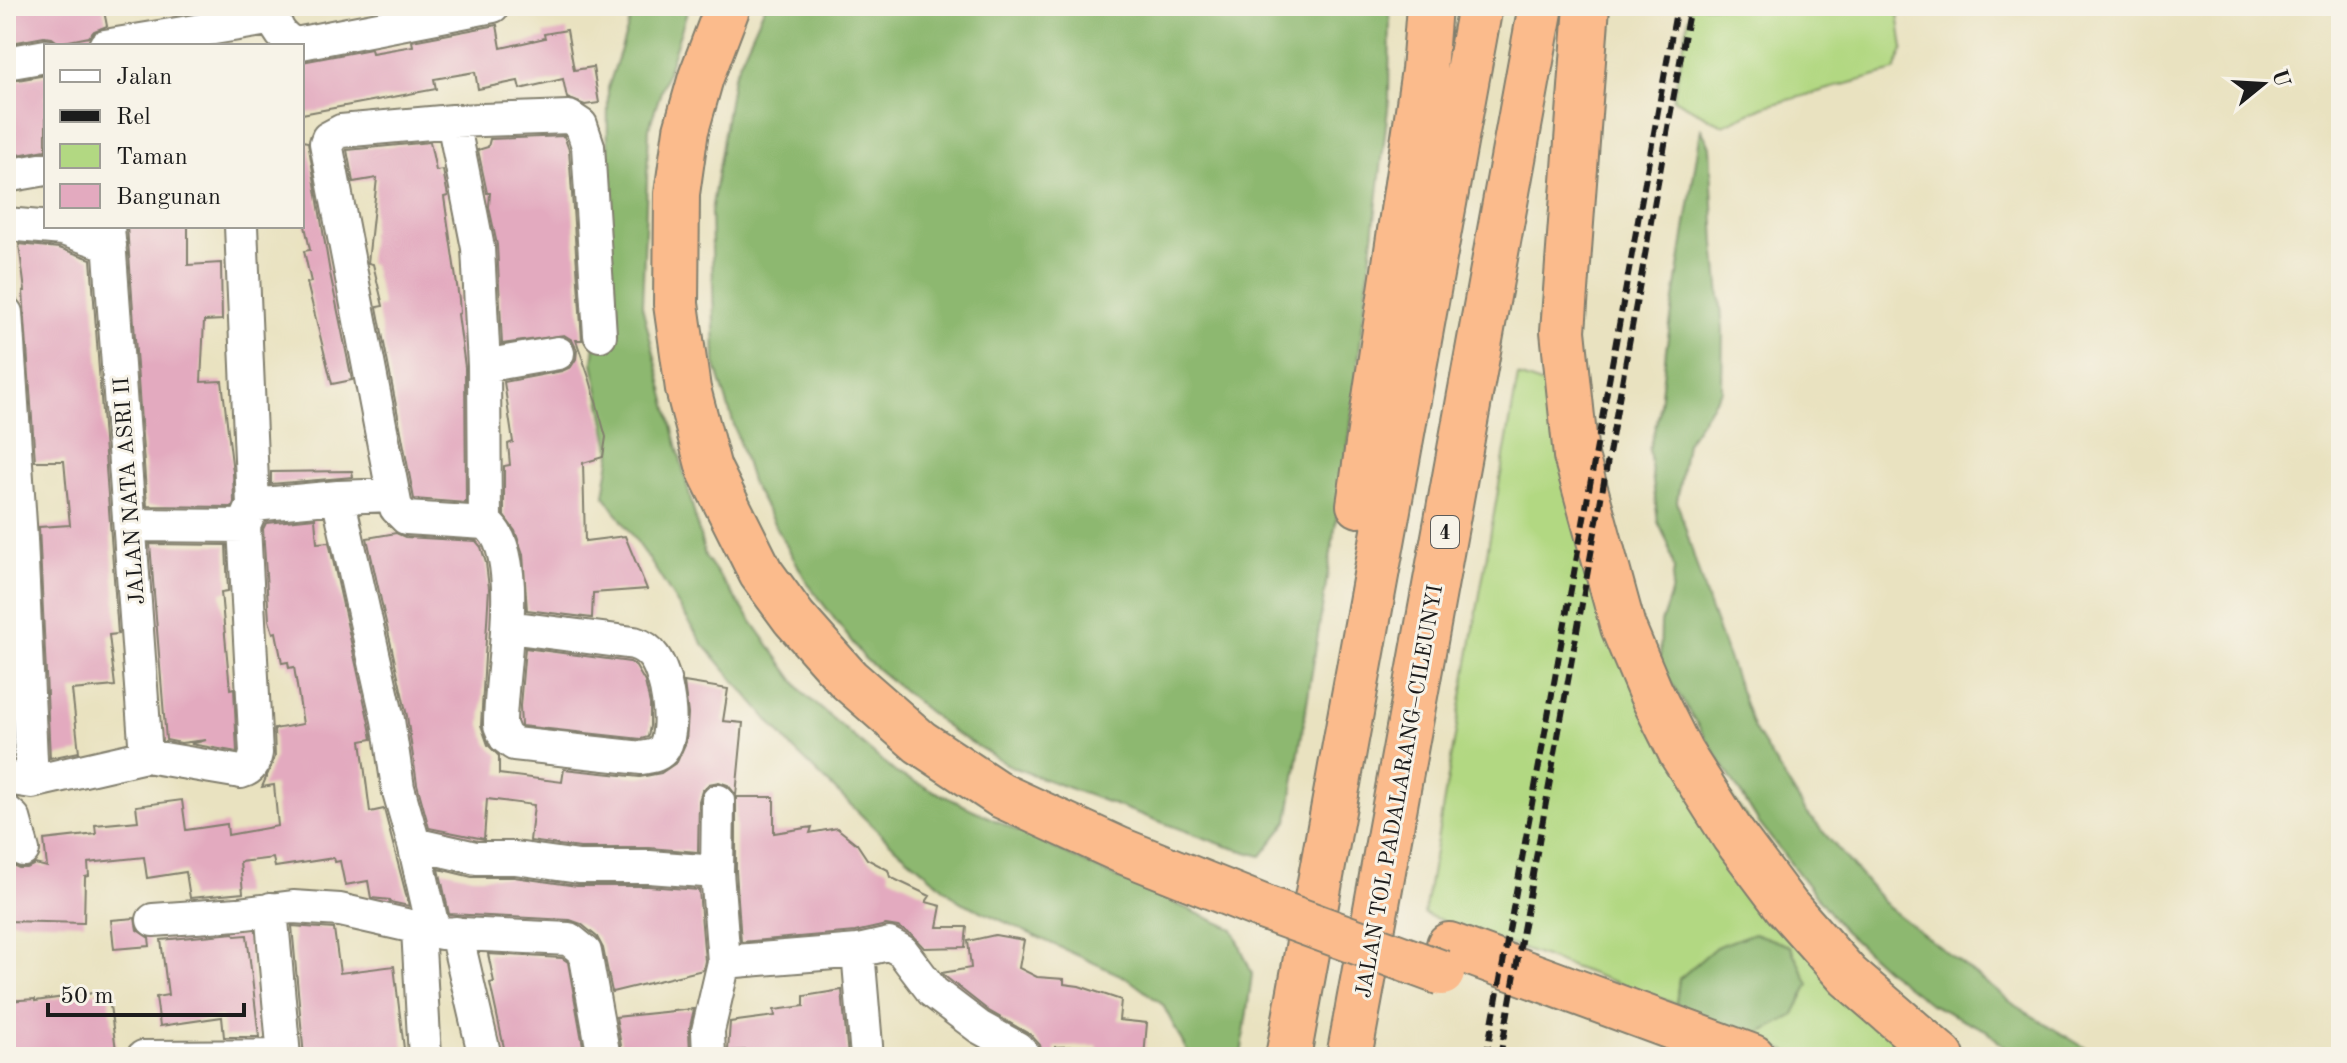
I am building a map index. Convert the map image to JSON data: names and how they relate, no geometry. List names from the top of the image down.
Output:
{
  "streets": {
    "highway": ["4", "JALAN TOL PADALARANG–CILEUNYI"],
    "street": ["JALAN NATA ASRI II"]
  },
  "legend": [
    "Jalan",
    "Rel",
    "Taman",
    "Bangunan"
  ],
  "scale_bar": "50 m",
  "north": "right"
}
